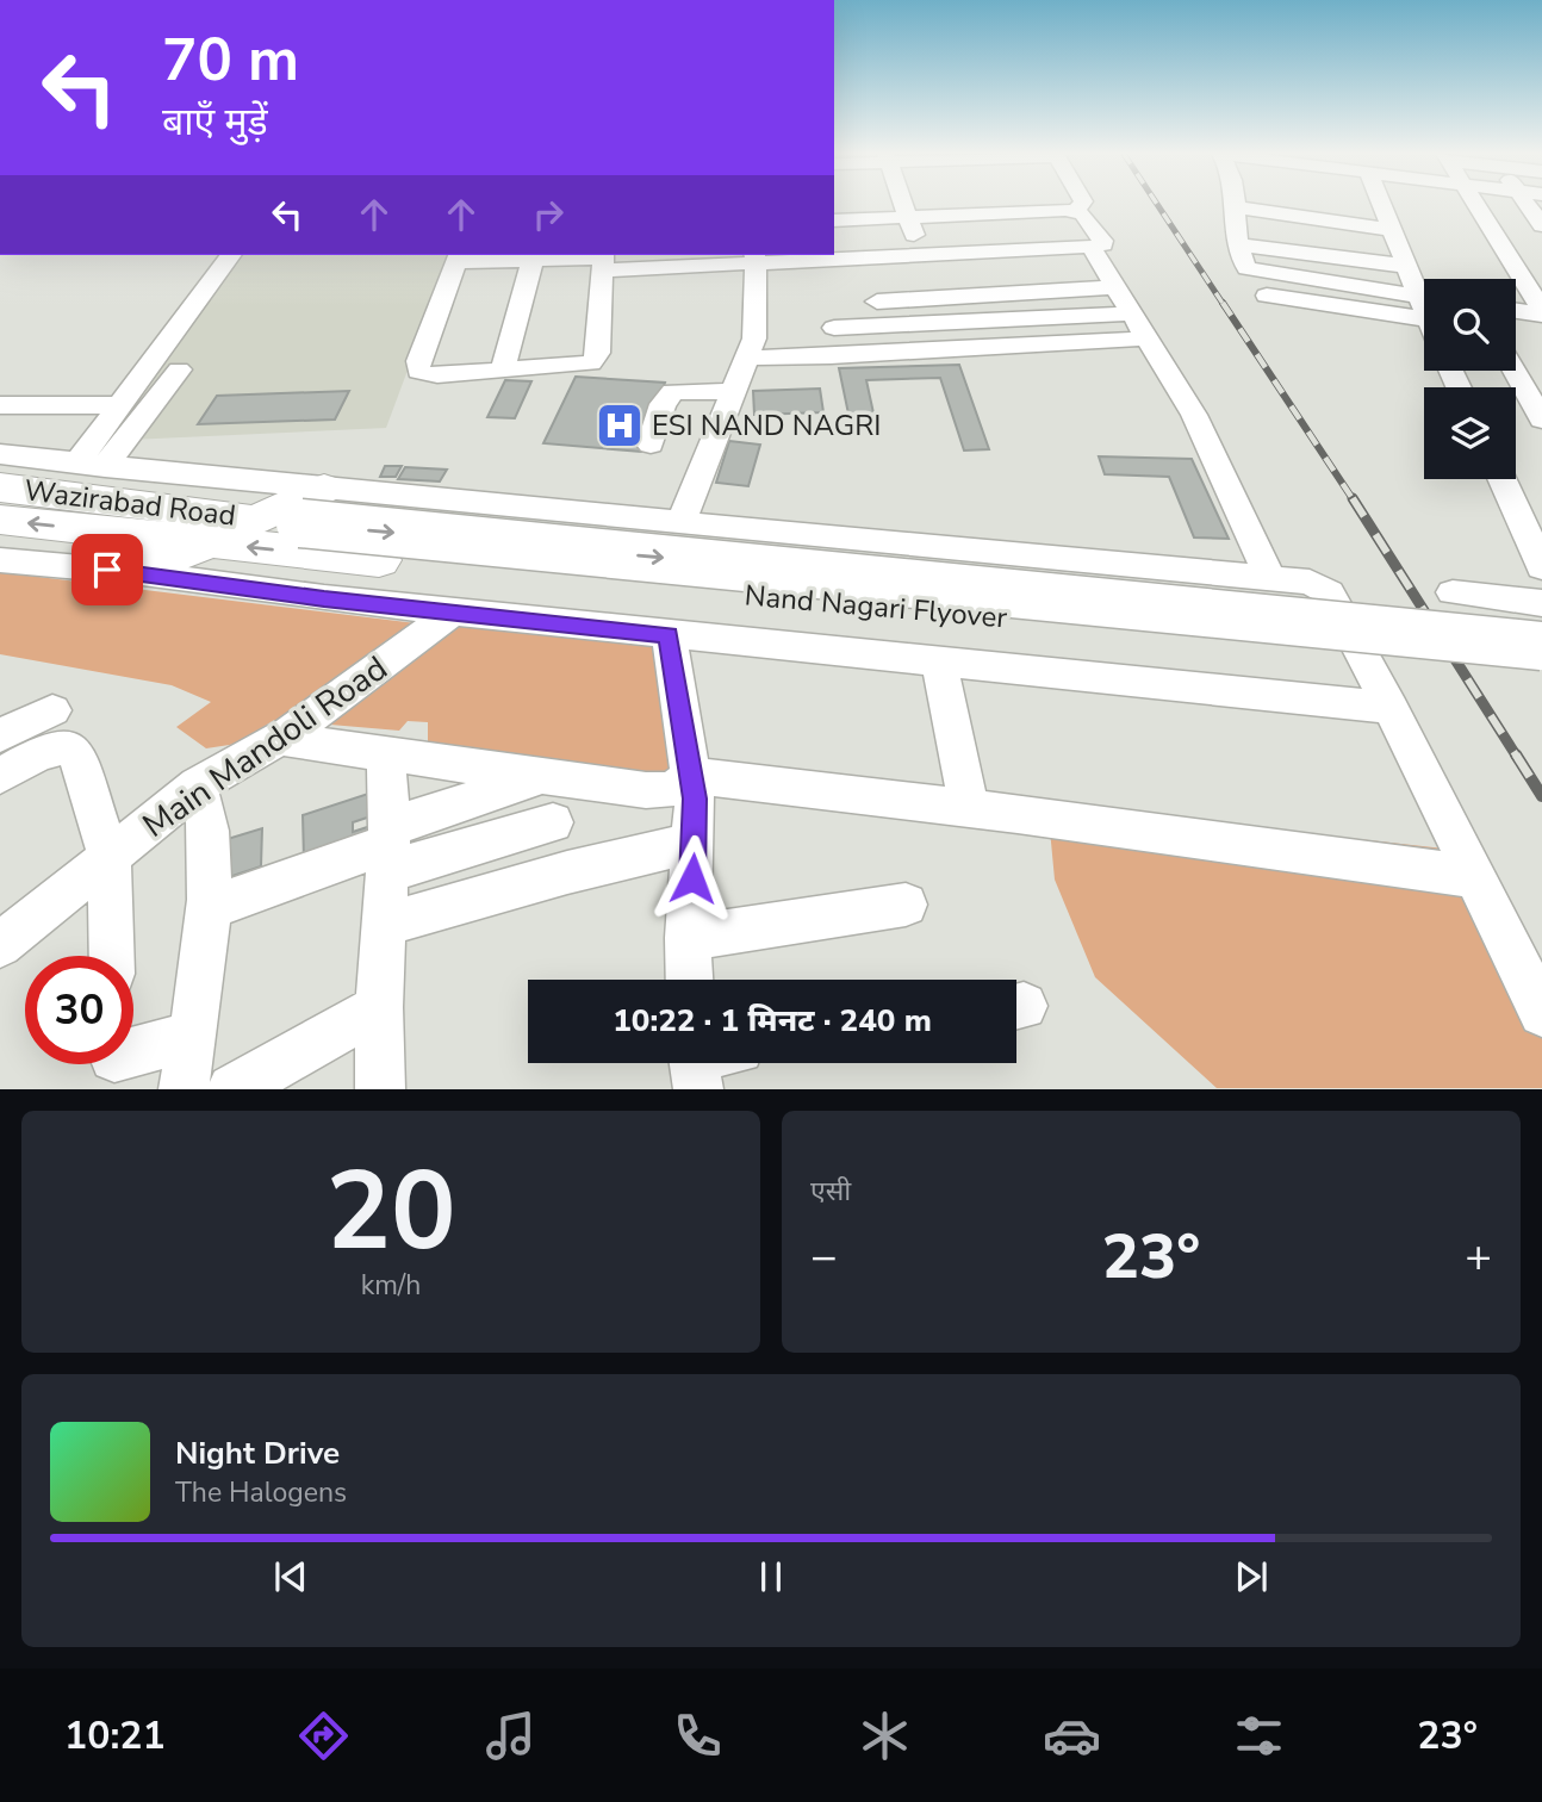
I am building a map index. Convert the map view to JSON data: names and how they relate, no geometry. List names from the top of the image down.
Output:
{
  "streets": {
    "highway": ["Wazirabad Road", "Nand Nagari Flyover"],
    "street": ["Main Mandoli Road"]
  },
  "crossings": [
    ["Wazirabad Road", "Nand Nagari Flyover"]
  ],
  "places": {
    "hospital": ["ESI NAND NAGRI"]
  },
  "page": {
    "turn": ["70 m", "बाएँ मुड़ें"],
    "limit": "30",
    "trip": "10:22 · 1 मिनट · 240 m",
    "tile": [
      ["20", "km/h"],
      "एसी"
    ],
    "heat": ["−", "23°", "+"],
    "song": ["Night Drive", "The Halogens"],
    "tabs": ["10:21", "23°"]
  }
}
